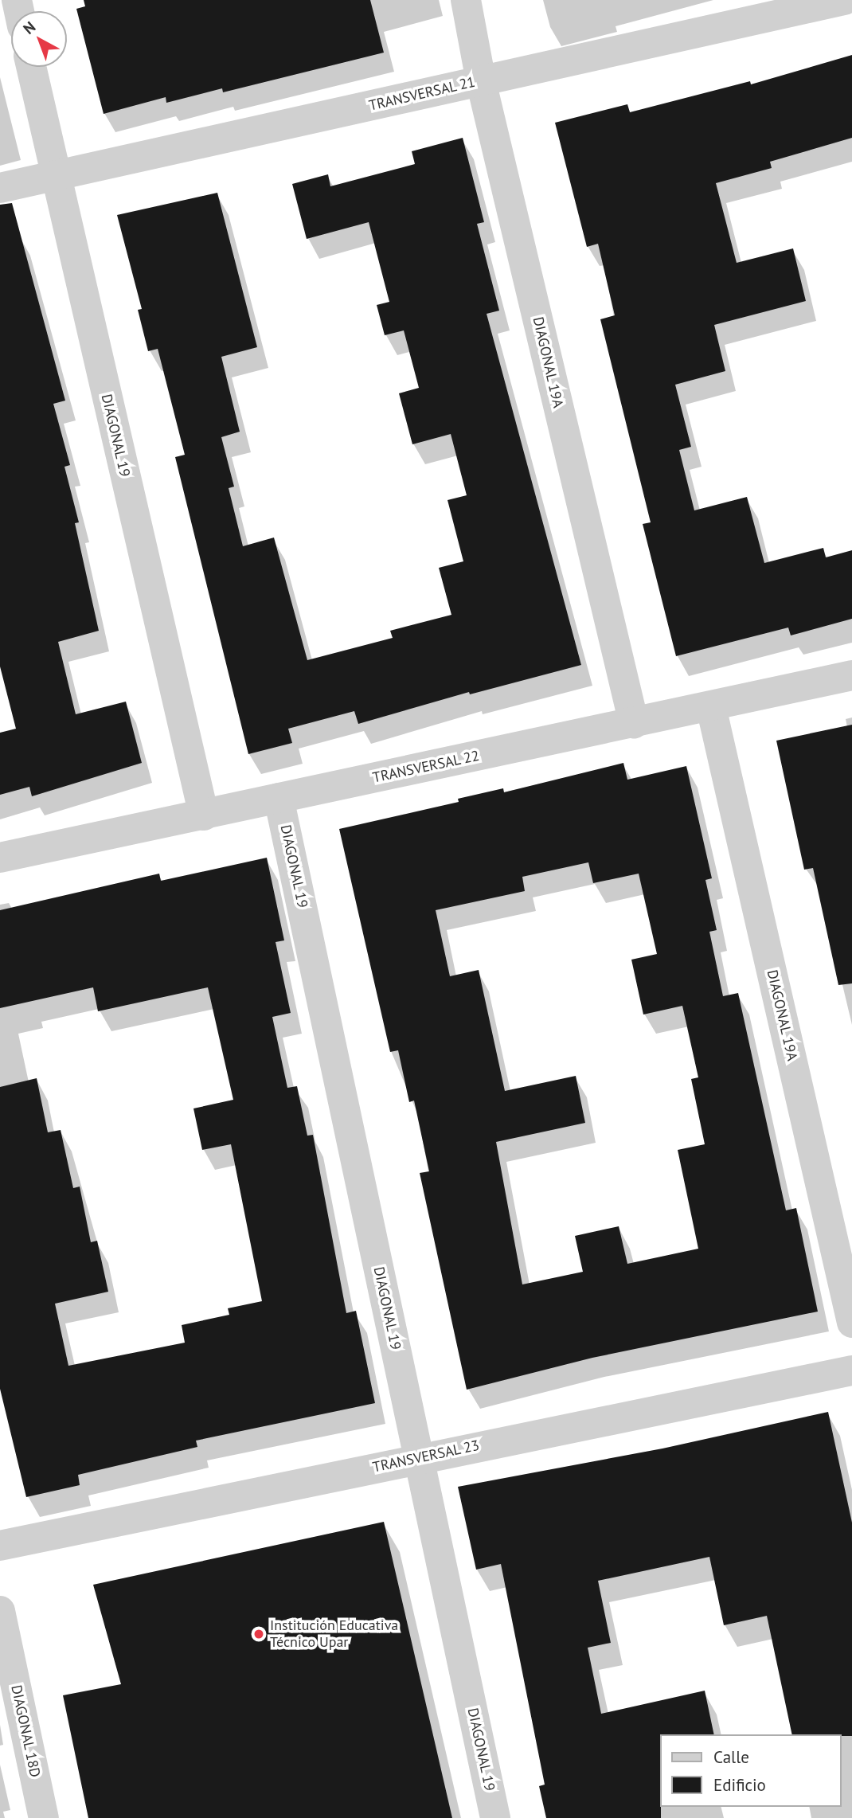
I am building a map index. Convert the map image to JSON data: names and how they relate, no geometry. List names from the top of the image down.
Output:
{
  "streets": {
    "street": [
      "TRANSVERSAL 21",
      "DIAGONAL 19A",
      "DIAGONAL 19",
      "TRANSVERSAL 22",
      "TRANSVERSAL 23",
      "DIAGONAL 18D"
    ]
  },
  "crossings": [
    ["TRANSVERSAL 21", "DIAGONAL 19A"],
    ["TRANSVERSAL 21", "DIAGONAL 19"],
    ["DIAGONAL 19A", "TRANSVERSAL 22"],
    ["DIAGONAL 19", "TRANSVERSAL 22"],
    ["DIAGONAL 19", "TRANSVERSAL 23"]
  ],
  "places": ["Institución Educativa Técnico Upar"],
  "legend": ["Calle", "Edificio"],
  "north": "top left"
}
